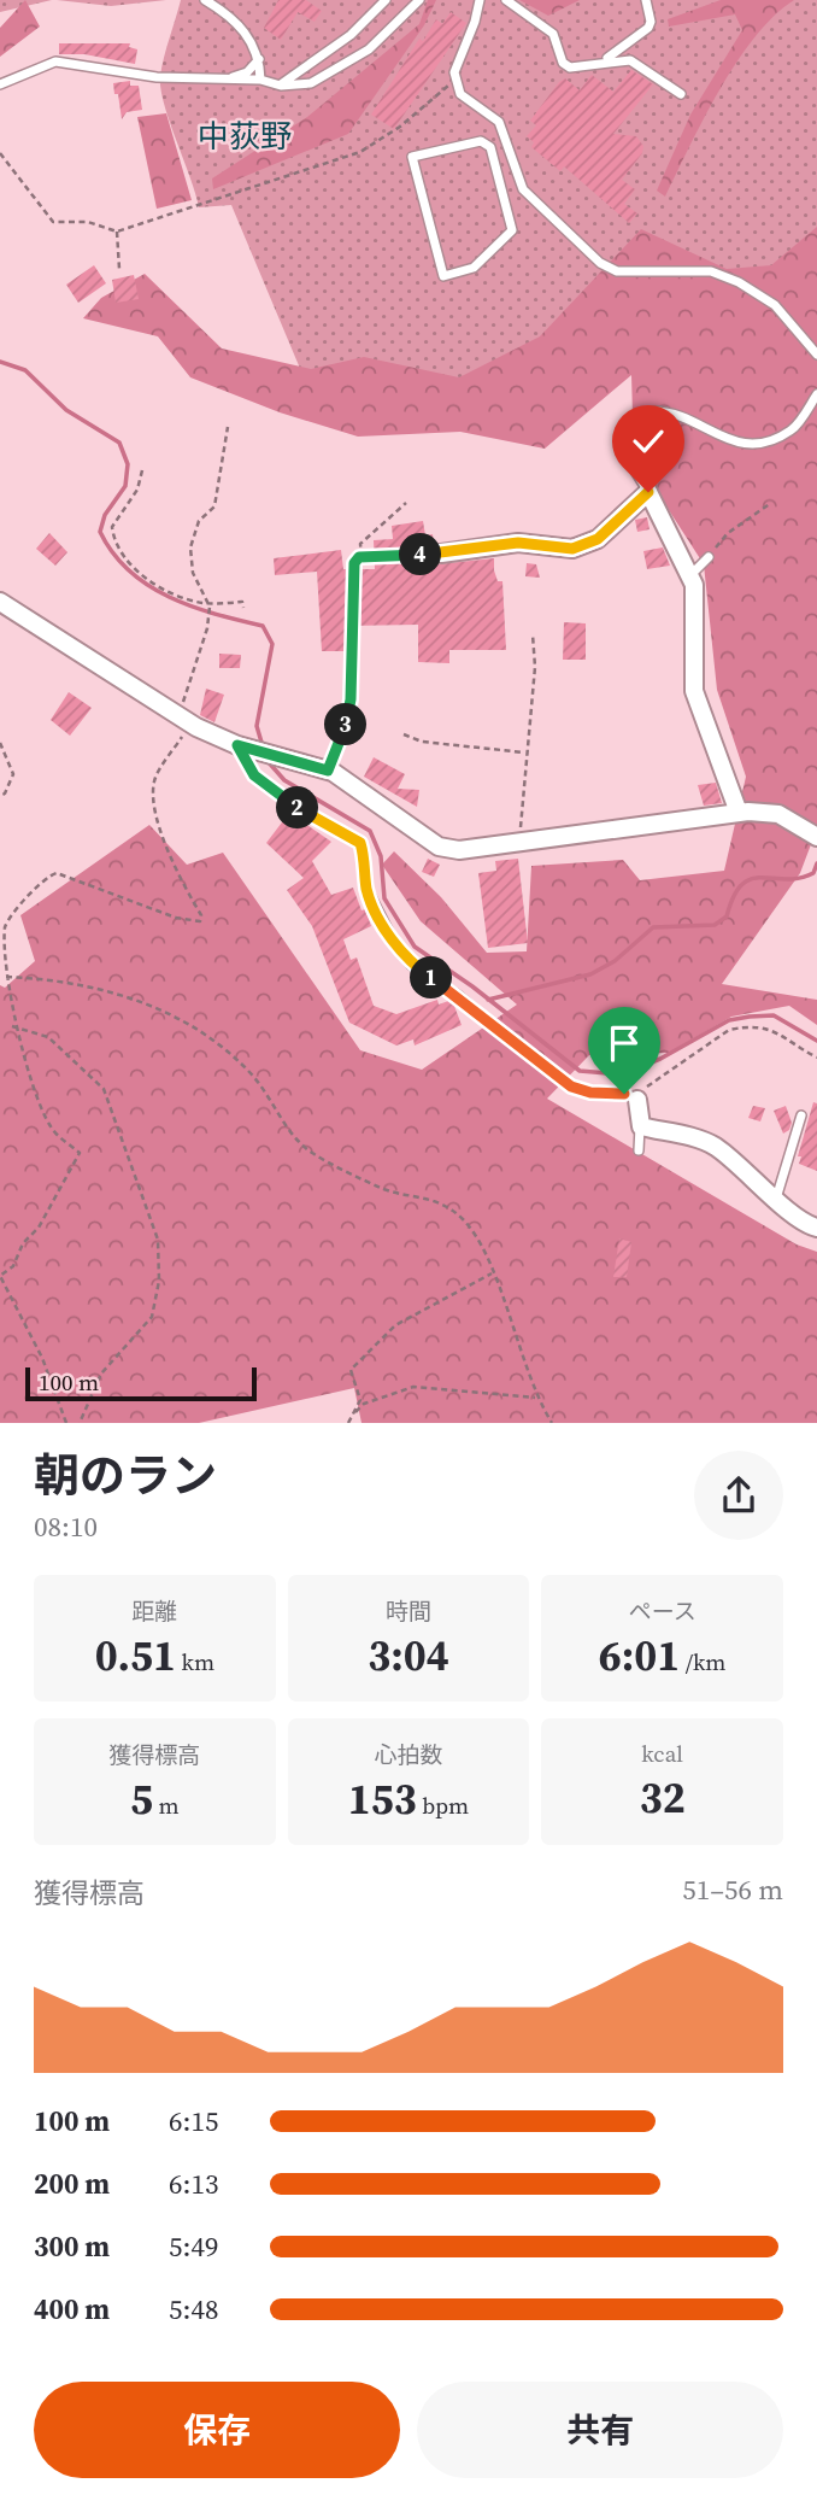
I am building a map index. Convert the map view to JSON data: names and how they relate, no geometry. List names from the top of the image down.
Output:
{
  "districts": ["中荻野"],
  "scale_bar": "100 m",
  "page": {
    "pins": [
      "4",
      "3",
      "2",
      "1"
    ],
    "scale": "100 m",
    "heading": ["朝のラン", "08:10"],
    "stats": [
      ["距離", "0.51 km"],
      ["時間", "3:04"],
      ["ペース", "6:01 /km"],
      ["獲得標高", "5 m"],
      ["心拍数", "153 bpm"],
      ["kcal", "32"]
    ],
    "chart": ["獲得標高", "51–56 m"],
    "list": [
      {
        "name": "100 m",
        "note": "6:15"
      },
      {
        "name": "200 m",
        "note": "6:13"
      },
      {
        "name": "300 m",
        "note": "5:49"
      },
      {
        "name": "400 m",
        "note": "5:48"
      }
    ],
    "buttons": ["保存", "共有"]
  }
}
